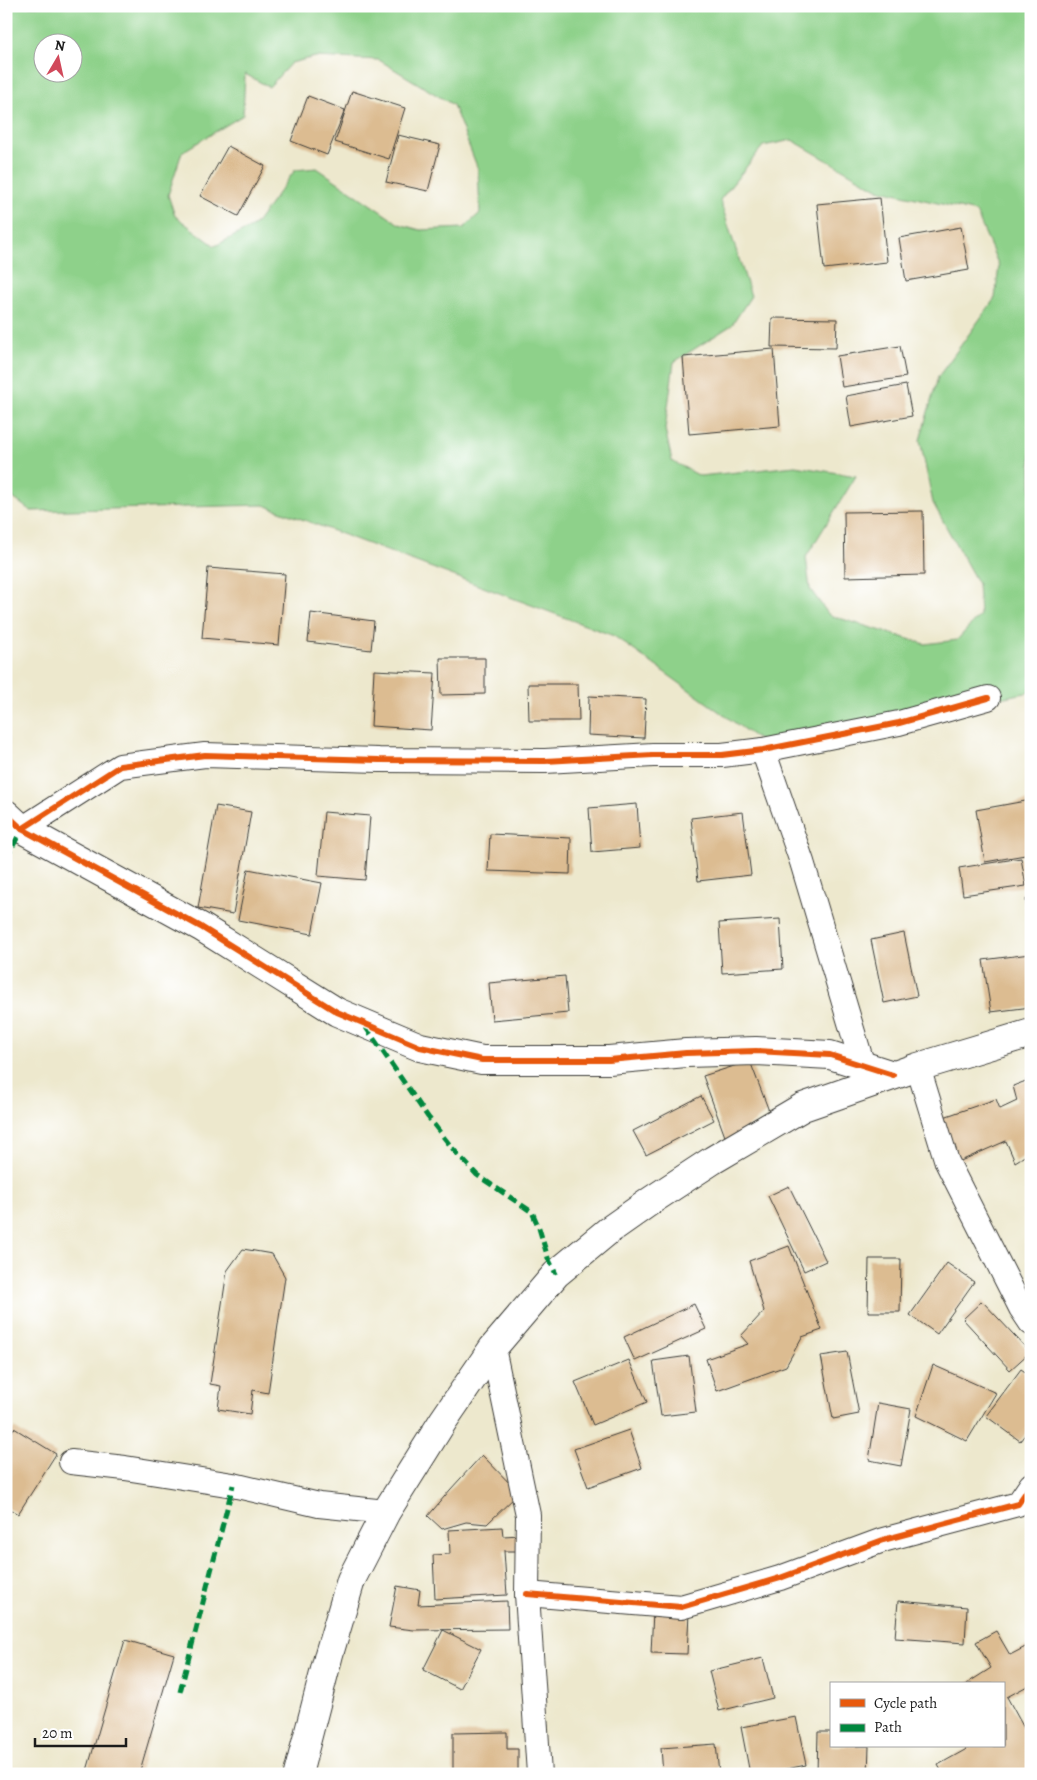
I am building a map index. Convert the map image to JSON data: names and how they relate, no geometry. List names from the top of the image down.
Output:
{
  "legend": ["Cycle path", "Path"],
  "scale_bar": "20 m",
  "north": "top"
}
